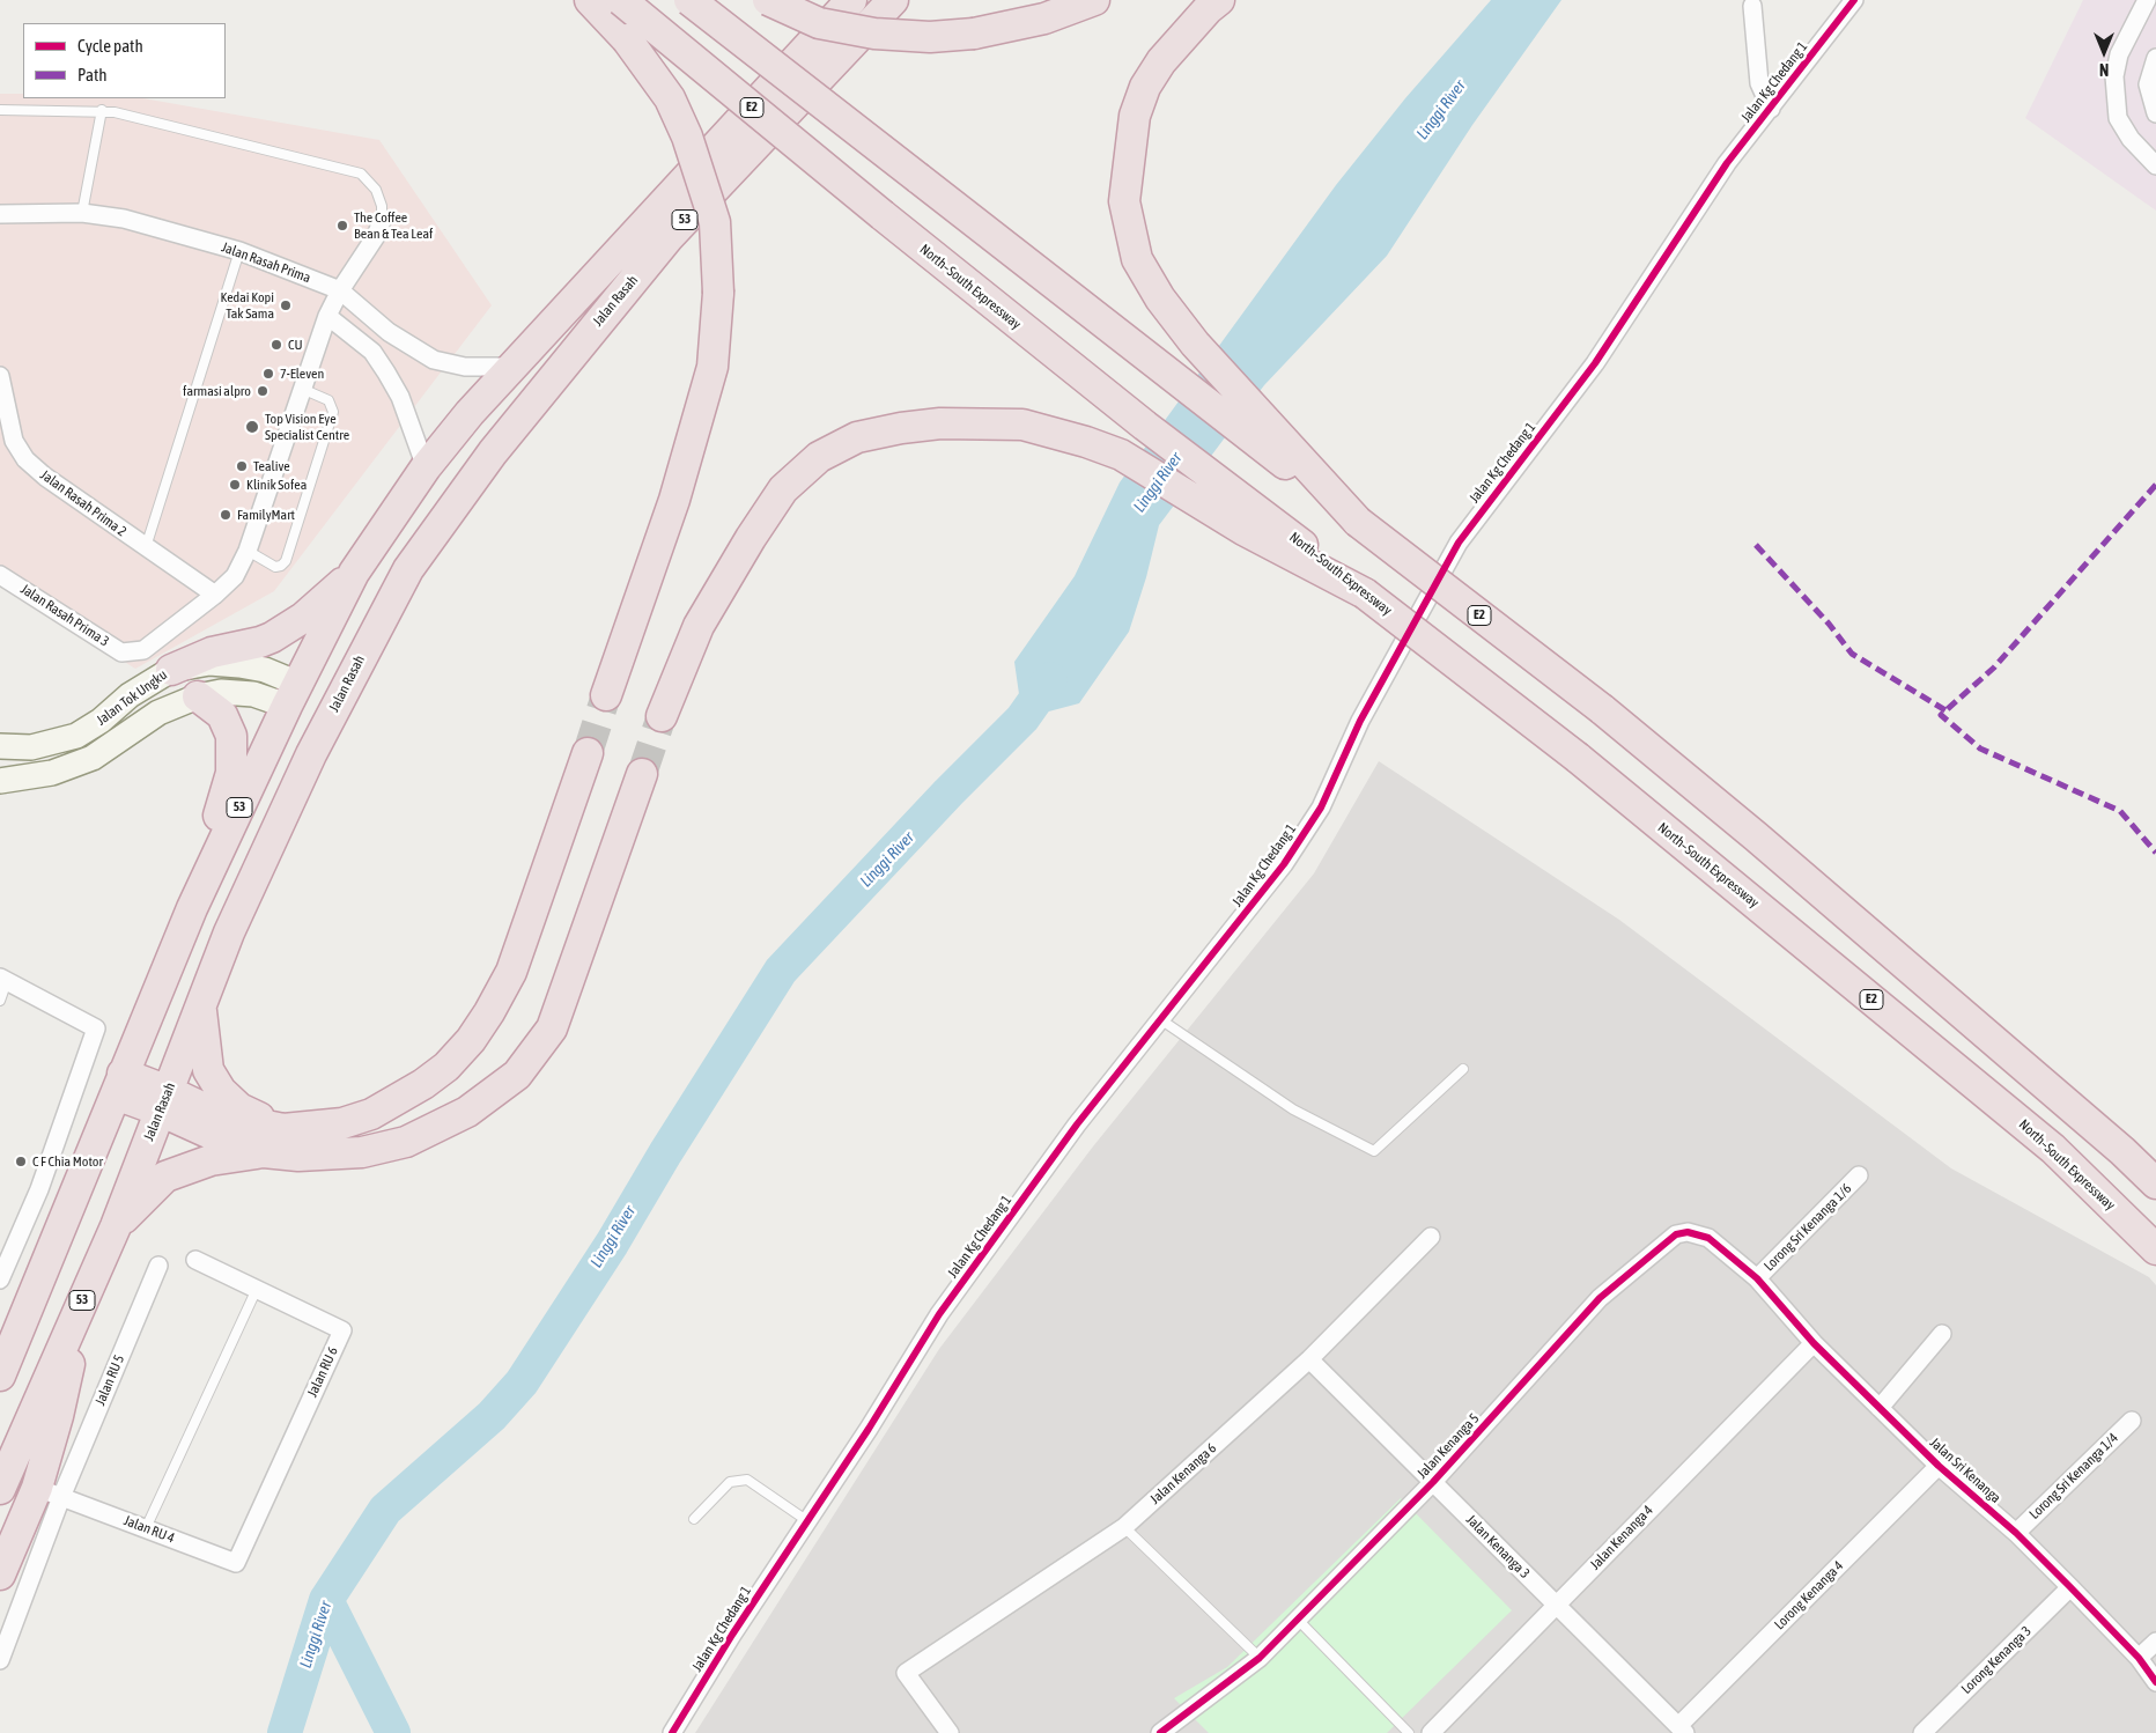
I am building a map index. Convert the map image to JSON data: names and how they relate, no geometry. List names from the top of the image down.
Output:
{
  "streets": {
    "highway": [
      "E2",
      "53",
      "North–South Expressway",
      "Jalan Rasah"
    ],
    "main road": ["Jalan Tok Ungku"],
    "street": [
      "Jalan Kg Chedang 1",
      "Jalan Rasah Prima",
      "Jalan Rasah Prima 2",
      "Jalan Rasah Prima 3",
      "Lorong Sri Kenanga 1/6",
      "Jalan RU 6",
      "Jalan RU 5",
      "Jalan Kenanga 5",
      "Jalan Sri Kenanga",
      "Jalan Kenanga 6",
      "Lorong Sri Kenanga 1/4",
      "Jalan RU 4",
      "Jalan Kenanga 4",
      "Jalan Kenanga 3",
      "Lorong Kenanga 4",
      "Lorong Kenanga 3"
    ]
  },
  "crossings": [
    ["53", "Jalan Rasah Prima"],
    ["53", "Jalan Tok Ungku"],
    ["Jalan Rasah Prima", "Jalan Rasah Prima 3"],
    ["Jalan Rasah Prima 2", "Jalan Rasah Prima 3"],
    ["Lorong Sri Kenanga 1/6", "Jalan Kenanga 5"],
    ["Lorong Sri Kenanga 1/6", "Jalan Sri Kenanga"],
    ["Jalan RU 6", "Jalan RU 4"],
    ["Jalan RU 5", "Jalan RU 4"],
    ["Jalan Kenanga 5", "Jalan Sri Kenanga"],
    ["Jalan Kenanga 5", "Jalan Kenanga 3"],
    ["Jalan Sri Kenanga", "Lorong Sri Kenanga 1/4"],
    ["Jalan Sri Kenanga", "Jalan Kenanga 4"],
    ["Jalan Sri Kenanga", "Lorong Kenanga 4"],
    ["Jalan Sri Kenanga", "Lorong Kenanga 3"],
    ["Jalan Kenanga 6", "Jalan Kenanga 3"],
    ["Jalan Kenanga 4", "Jalan Kenanga 3"],
    ["Jalan Kenanga 3", "Lorong Kenanga 4"]
  ],
  "water": ["Linggi River"],
  "places": [
    "The Coffee Bean & Tea Leaf",
    "Kedai Kopi Tak Sama",
    "CU",
    "7-Eleven",
    "farmasi alpro",
    "Top Vision Eye Specialist Centre",
    "Tealive",
    "Klinik Sofea",
    "FamilyMart",
    "C F Chia Motor"
  ],
  "legend": ["Cycle path", "Path"],
  "north": "bottom"
}
